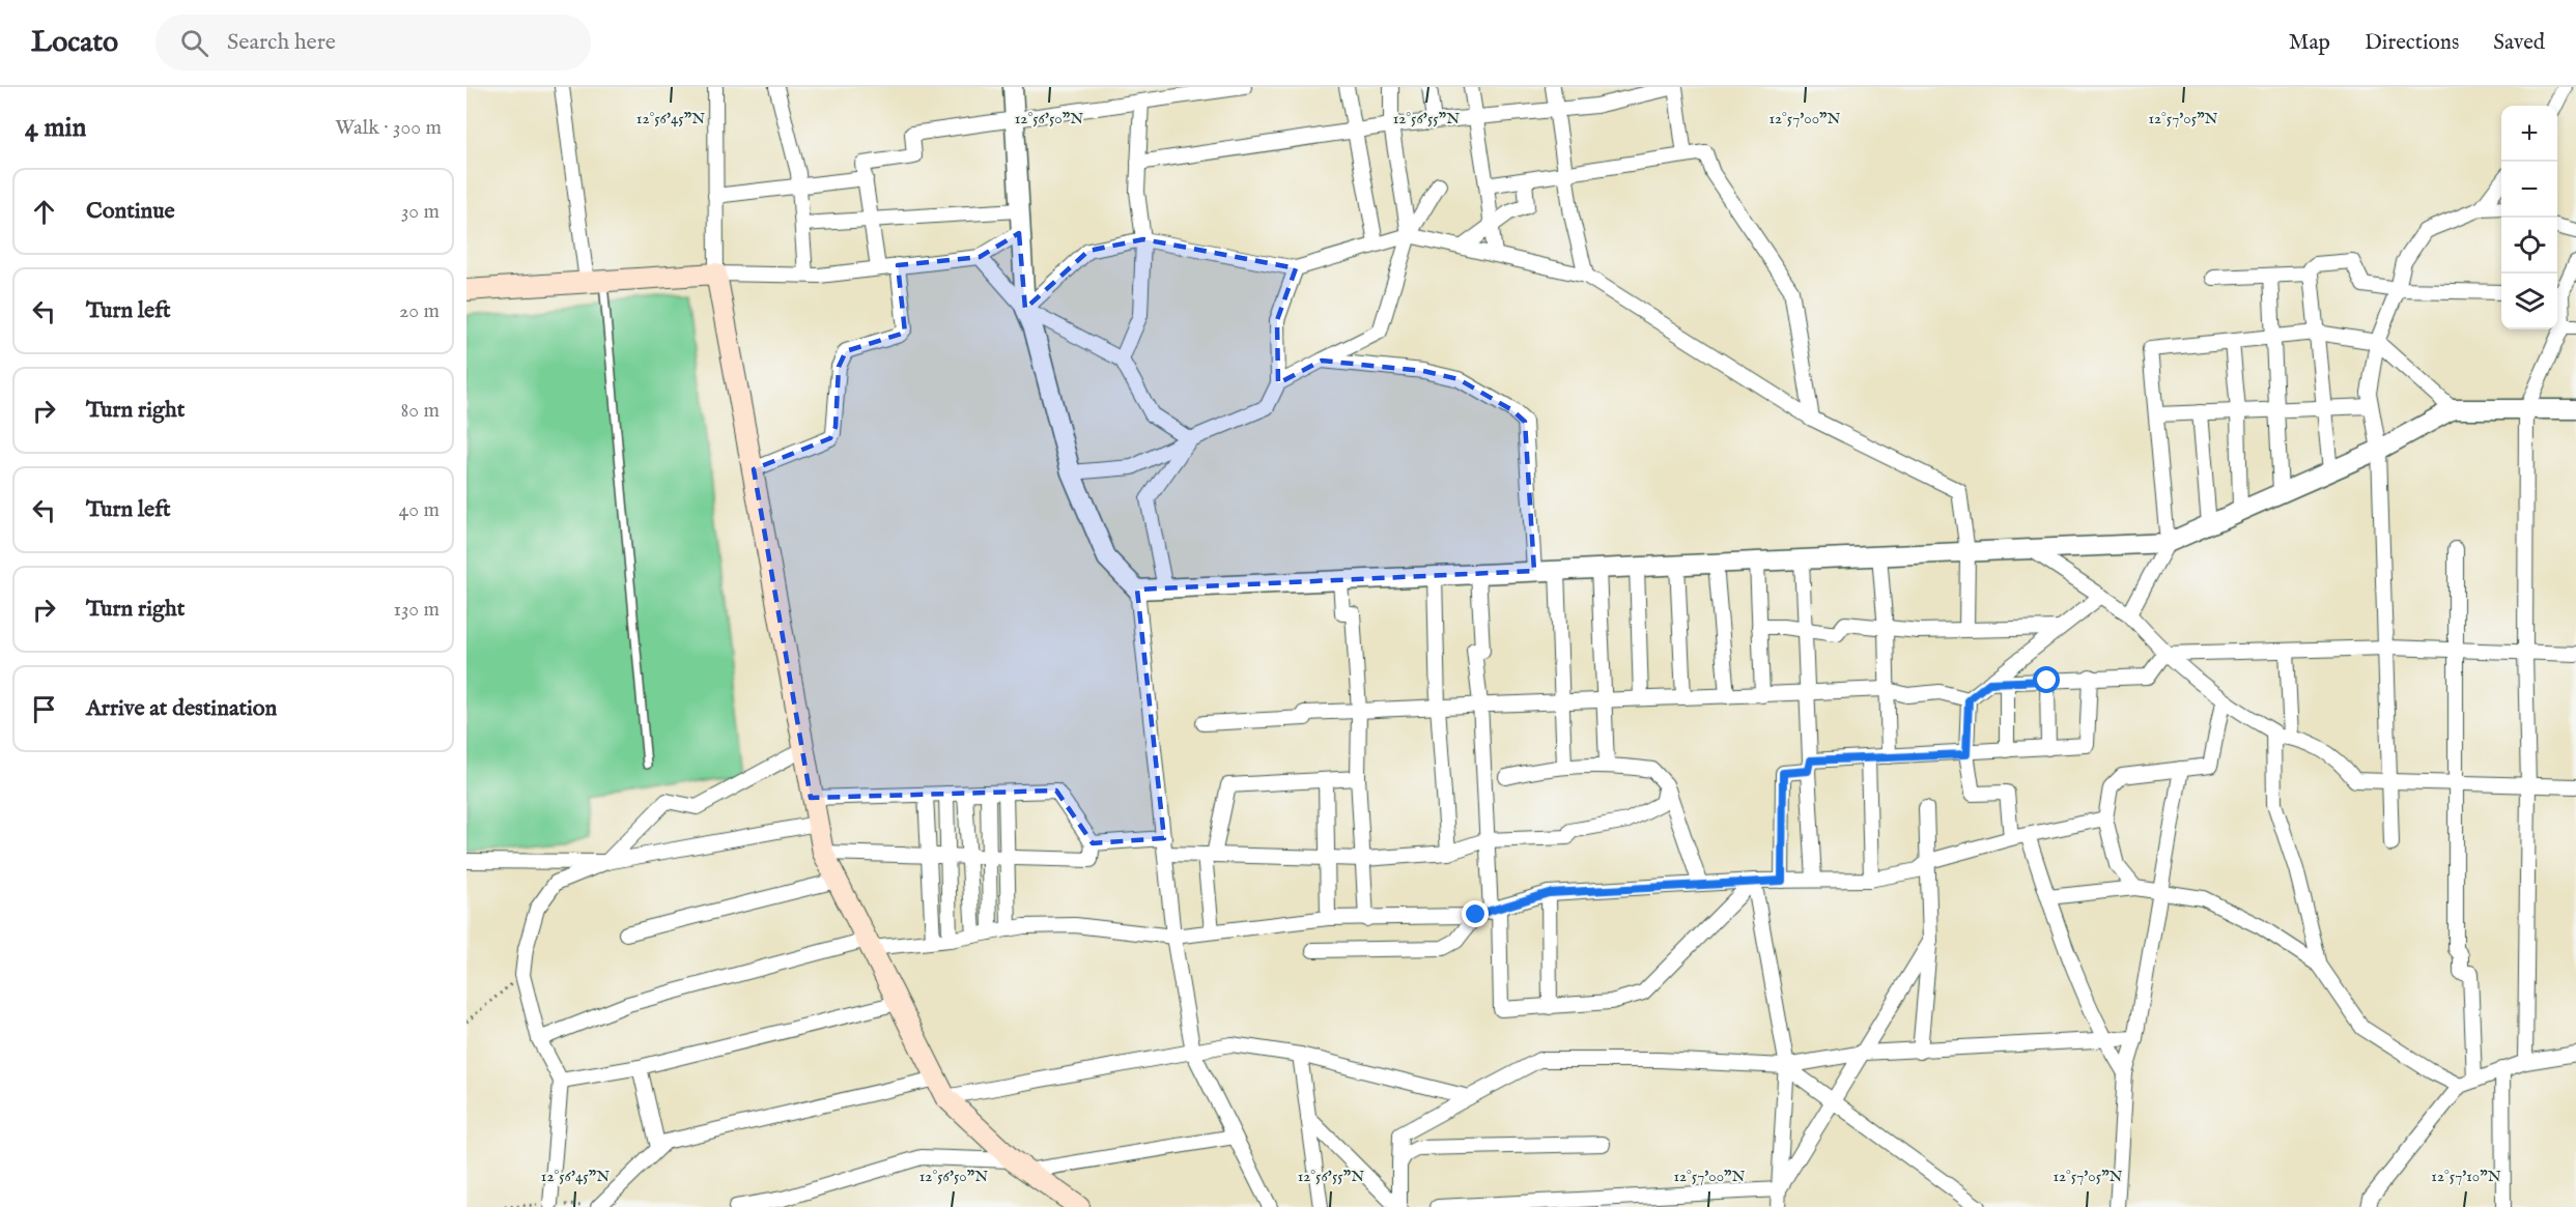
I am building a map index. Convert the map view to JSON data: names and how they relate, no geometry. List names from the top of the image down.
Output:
{
  "page": {
    "header": "Locato",
    "search": "Search here",
    "nav": ["Map", "Directions", "Saved"],
    "heading": ["4 min", "Walk · 300 m"],
    "map_buttons": ["+", "−"],
    "list": [
      ["Continue", "30 m"],
      ["Turn left", "20 m"],
      ["Turn right", "80 m"],
      ["Turn left", "40 m"],
      ["Turn right", "130 m"],
      "Arrive at destination"
    ]
  },
  "coordinates": [
    "12°56'45\"N",
    "12°56'50\"N",
    "12°56'55\"N",
    "12°57'00\"N",
    "12°57'05\"N",
    "12°57'10\"N"
  ]
}
